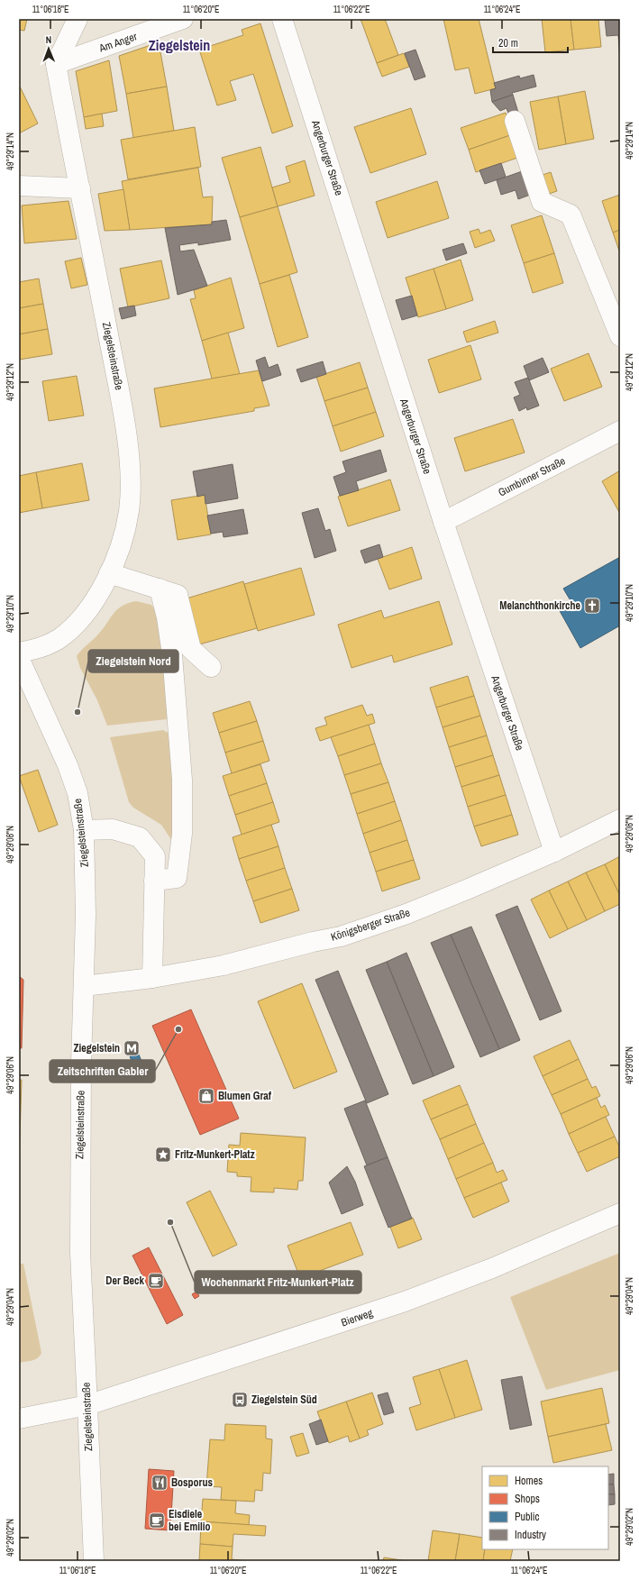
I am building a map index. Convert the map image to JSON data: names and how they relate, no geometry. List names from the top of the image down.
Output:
{
  "streets": {
    "street": [
      "Am Anger",
      "Angerburger Straße",
      "Ziegelsteinstraße",
      "Gumbinner Straße",
      "Königsberger Straße",
      "Bierweg"
    ]
  },
  "crossings": [
    ["Am Anger", "Ziegelsteinstraße"],
    ["Angerburger Straße", "Gumbinner Straße"],
    ["Angerburger Straße", "Königsberger Straße"],
    ["Ziegelsteinstraße", "Königsberger Straße"],
    ["Ziegelsteinstraße", "Bierweg"]
  ],
  "districts": ["Ziegelstein"],
  "places": {
    "church": ["Melanchthonkirche"],
    "other": ["Ziegelstein Nord", "Zeitschriften Gabler", "Wochenmarkt Fritz-Munkert-Platz"],
    "metro station": ["Ziegelstein"],
    "shop": ["Blumen Graf"],
    "place": ["Fritz-Munkert-Platz"],
    "cafe": ["Der Beck", "Eisdiele bei Emilio"],
    "bus stop": ["Ziegelstein Süd"],
    "restaurant": ["Bosporus"]
  },
  "legend": [
    "Homes",
    "Shops",
    "Public",
    "Industry"
  ],
  "scale_bar": "20 m",
  "north": "top",
  "coordinates": [
    "11°06'18\"E",
    "11°06'20\"E",
    "11°06'22\"E",
    "11°06'24\"E",
    "49°29'14\"N",
    "49°29'12\"N",
    "49°29'10\"N",
    "49°29'08\"N",
    "49°29'06\"N",
    "49°29'04\"N",
    "49°29'02\"N"
  ]
}
